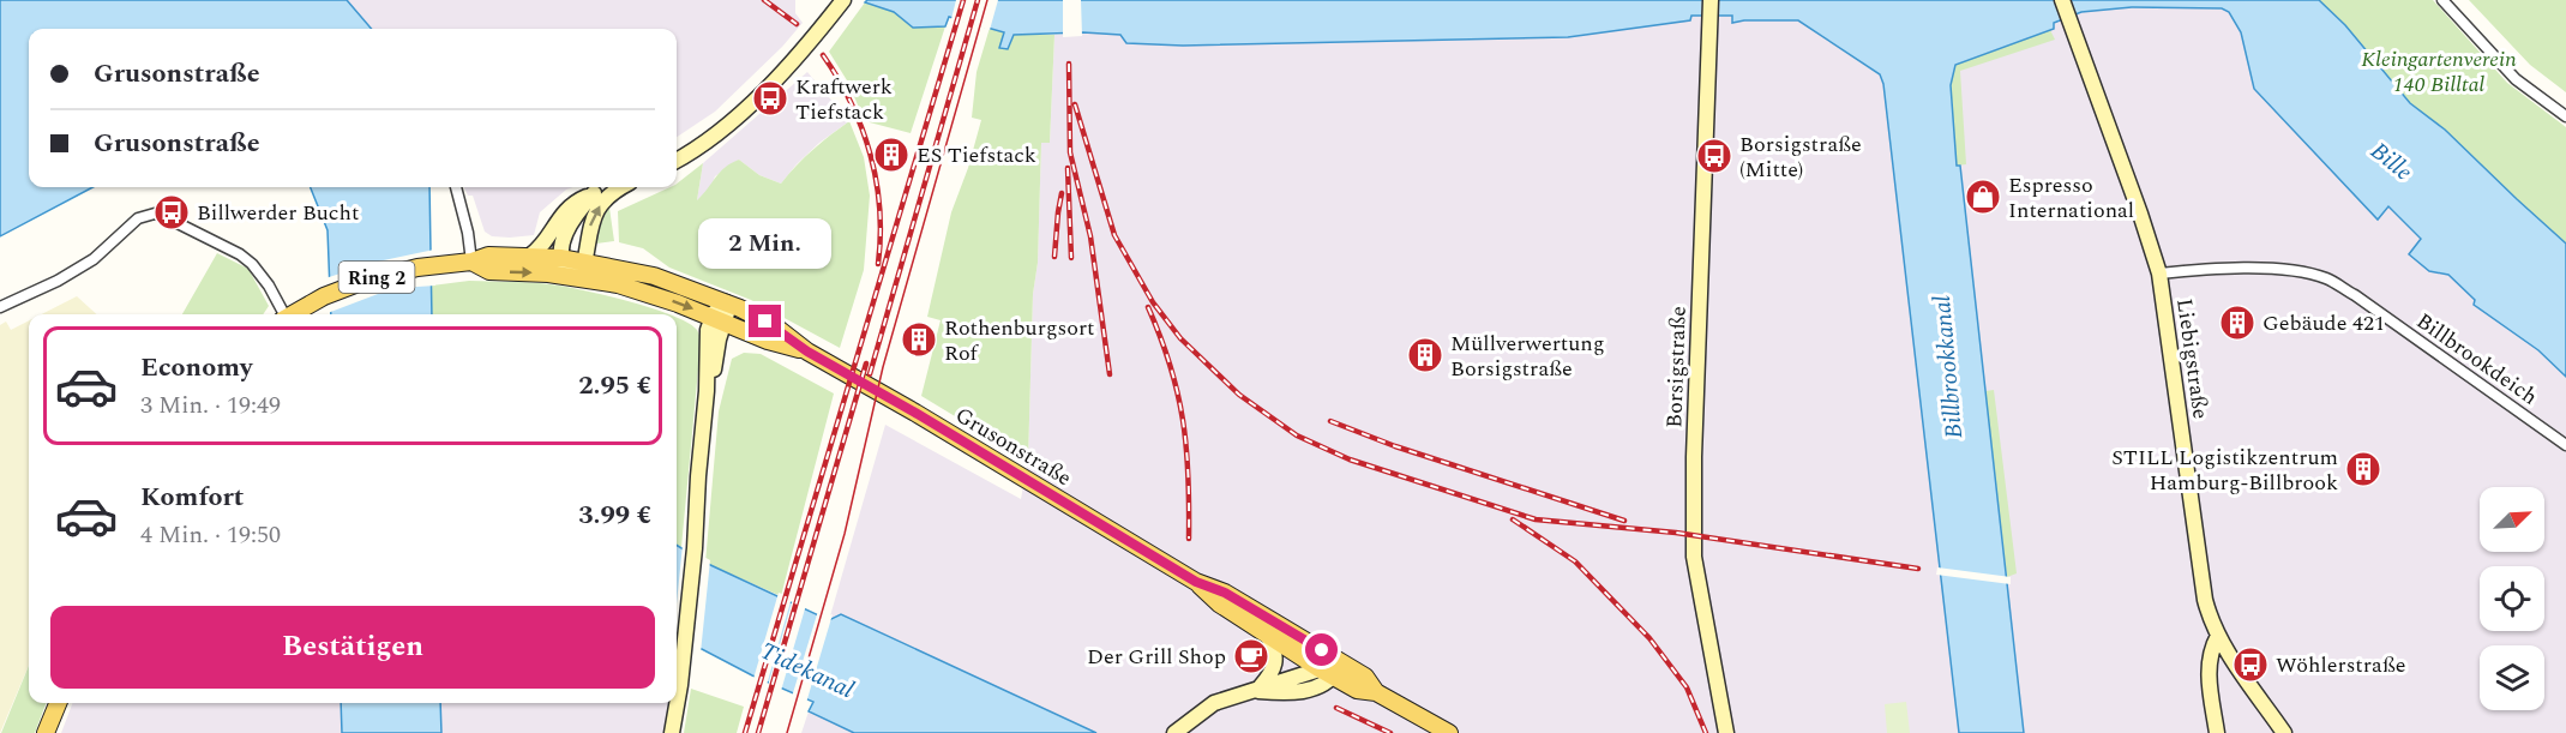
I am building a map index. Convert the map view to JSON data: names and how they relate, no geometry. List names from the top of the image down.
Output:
{
  "streets": {
    "main road": ["Ring 2", "Grusonstraße"],
    "street": ["Liebigstraße", "Billbrookdeich", "Borsigstraße"]
  },
  "crossings": [
    ["Ring 2", "Grusonstraße"],
    ["Liebigstraße", "Billbrookdeich"]
  ],
  "water": ["Bille", "Billbrookkanal", "Tidekanal"],
  "parks": ["Kleingartenverein 140 Billtal"],
  "places": {
    "bus stop": [
      "Kraftwerk Tiefstack",
      "Borsigstraße (Mitte)",
      "Billwerder Bucht",
      "Wöhlerstraße"
    ],
    "building": [
      "ES Tiefstack",
      "Gebäude 421",
      "Rothenburgsort Rof",
      "Müllverwertung Borsigstraße",
      "STILL Logistikzentrum Hamburg-Billbrook"
    ],
    "shop": ["Espresso International"],
    "cafe": ["Der Grill Shop"]
  },
  "north": "top right",
  "page": {
    "banner": ["Grusonstraße", "Grusonstraße"],
    "bubble": "2 Min.",
    "list": [
      {
        "name": "Economy",
        "note": "3 Min. · 19:49",
        "value": "2.95 €"
      },
      {
        "name": "Komfort",
        "note": "4 Min. · 19:50",
        "value": "3.99 €"
      }
    ],
    "buttons": "Bestätigen"
  }
}
